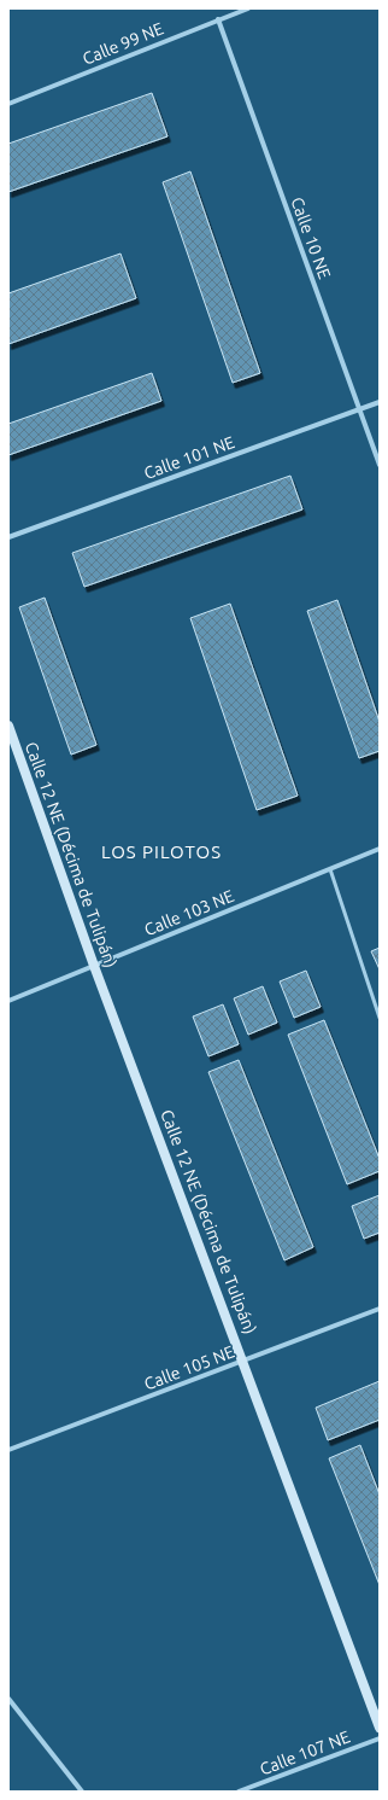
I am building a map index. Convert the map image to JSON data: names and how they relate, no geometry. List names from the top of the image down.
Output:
{
  "streets": {
    "street": [
      "Calle 99 NE",
      "Calle 10 NE",
      "Calle 101 NE",
      "Calle 12 NE (Décima de Tulipán)",
      "Calle 103 NE",
      "Calle 105 NE",
      "Calle 107 NE"
    ]
  },
  "crossings": [
    ["Calle 99 NE", "Calle 10 NE"],
    ["Calle 10 NE", "Calle 101 NE"],
    ["Calle 12 NE (Décima de Tulipán)", "Calle 103 NE"],
    ["Calle 12 NE (Décima de Tulipán)", "Calle 105 NE"]
  ],
  "districts": ["LOS PILOTOS"]
}
